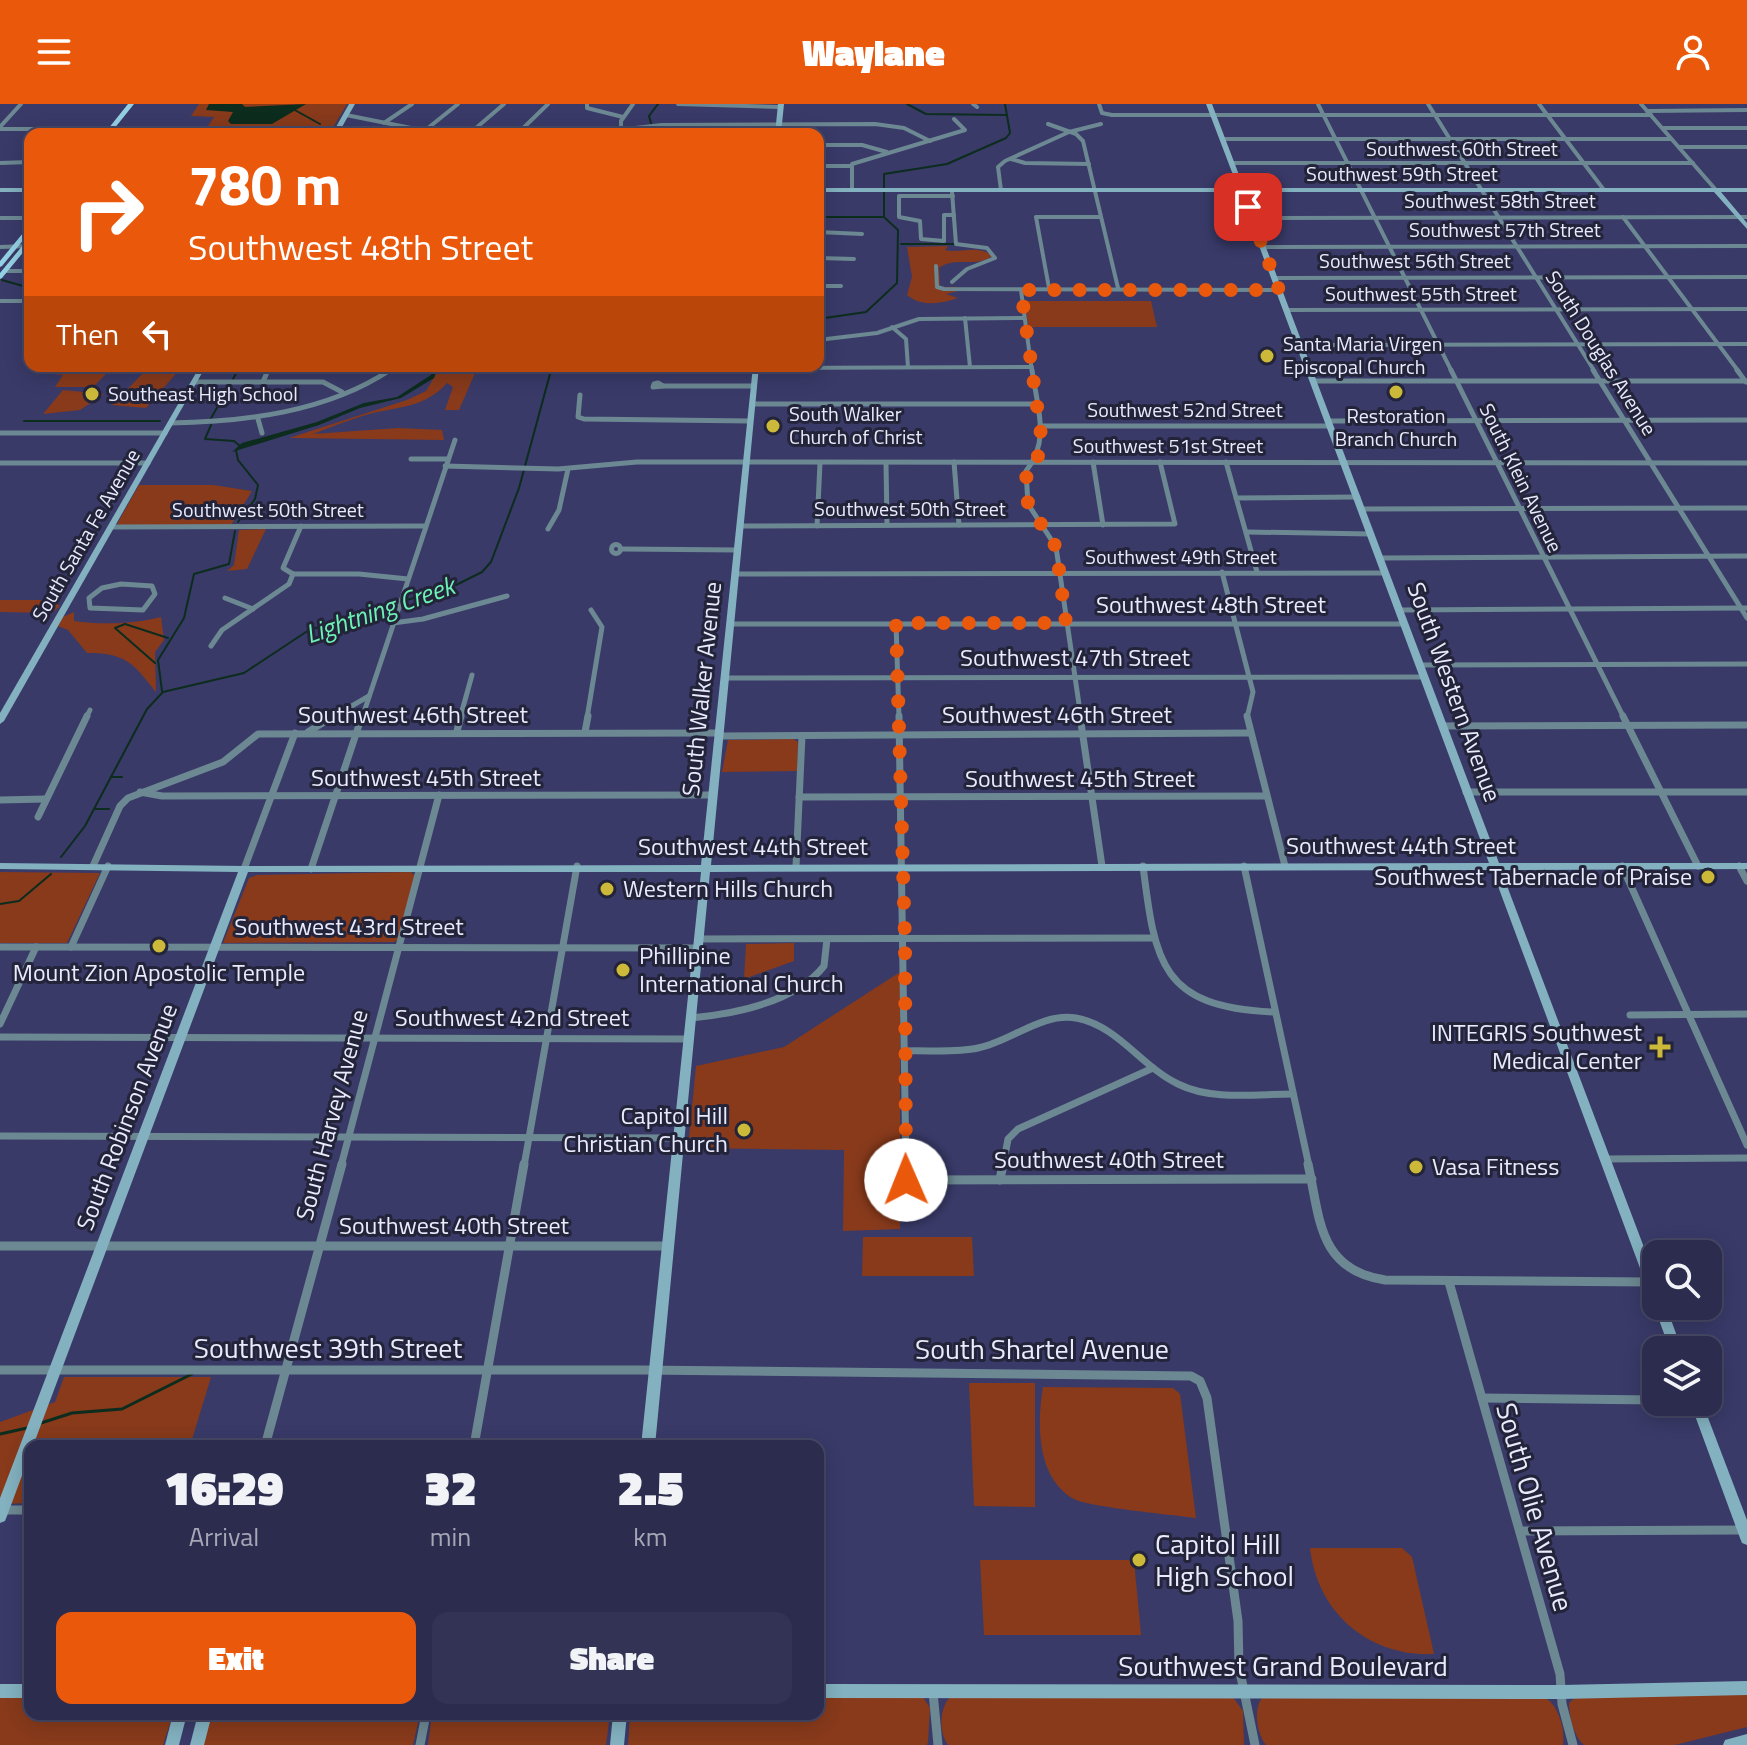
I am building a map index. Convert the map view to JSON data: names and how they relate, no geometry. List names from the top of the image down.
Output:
{
  "streets": {
    "main road": [
      "Southwest 59th Street",
      "South Santa Fe Avenue",
      "South Walker Avenue",
      "South Western Avenue",
      "Southwest 44th Street",
      "South Robinson Avenue",
      "Southwest Grand Boulevard"
    ],
    "street": [
      "Southwest 60th Street",
      "Southwest 58th Street",
      "Southwest 57th Street",
      "Southwest 56th Street",
      "Southwest 55th Street",
      "South Douglas Avenue",
      "Southwest 52nd Street",
      "Southwest 51st Street",
      "South Klein Avenue",
      "Southwest 50th Street",
      "Southwest 49th Street",
      "Southwest 48th Street",
      "Southwest 47th Street",
      "Southwest 46th Street",
      "Southwest 45th Street",
      "Southwest 43rd Street",
      "Southwest 42nd Street",
      "South Harvey Avenue",
      "Southwest 40th Street",
      "Southwest 39th Street",
      "South Shartel Avenue",
      "South Olie Avenue"
    ]
  },
  "crossings": [
    ["Southwest 60th Street", "South Douglas Avenue"],
    ["Southwest 60th Street", "South Klein Avenue"],
    ["Southwest 60th Street", "South Western Avenue"],
    ["Southwest 59th Street", "South Douglas Avenue"],
    ["Southwest 59th Street", "South Klein Avenue"],
    ["Southwest 59th Street", "South Western Avenue"],
    ["Southwest 58th Street", "South Douglas Avenue"],
    ["Southwest 58th Street", "South Klein Avenue"],
    ["Southwest 58th Street", "South Western Avenue"],
    ["Southwest 57th Street", "South Douglas Avenue"],
    ["Southwest 57th Street", "South Klein Avenue"],
    ["Southwest 57th Street", "South Western Avenue"],
    ["Southwest 56th Street", "South Douglas Avenue"],
    ["Southwest 56th Street", "South Klein Avenue"],
    ["Southwest 56th Street", "South Western Avenue"],
    ["Southwest 55th Street", "South Douglas Avenue"],
    ["Southwest 55th Street", "South Klein Avenue"],
    ["Southwest 55th Street", "South Western Avenue"],
    ["South Douglas Avenue", "Southwest 52nd Street"],
    ["South Douglas Avenue", "Southwest 51st Street"],
    ["Southwest 52nd Street", "South Klein Avenue"],
    ["Southwest 52nd Street", "South Western Avenue"],
    ["Southwest 51st Street", "South Klein Avenue"],
    ["Southwest 51st Street", "Southwest 50th Street"],
    ["Southwest 51st Street", "South Walker Avenue"],
    ["Southwest 51st Street", "South Western Avenue"],
    ["South Klein Avenue", "Southwest 44th Street"],
    ["Southwest 50th Street", "South Santa Fe Avenue"],
    ["Southwest 50th Street", "South Walker Avenue"],
    ["Southwest 49th Street", "South Walker Avenue"],
    ["Southwest 49th Street", "South Western Avenue"],
    ["Southwest 48th Street", "South Walker Avenue"],
    ["Southwest 48th Street", "South Western Avenue"],
    ["Southwest 47th Street", "South Walker Avenue"],
    ["Southwest 47th Street", "South Western Avenue"],
    ["South Walker Avenue", "Southwest 46th Street"],
    ["South Walker Avenue", "Southwest 45th Street"],
    ["South Walker Avenue", "Southwest 44th Street"],
    ["South Walker Avenue", "Southwest 43rd Street"],
    ["South Walker Avenue", "Southwest 42nd Street"],
    ["South Walker Avenue", "Southwest 40th Street"],
    ["South Walker Avenue", "Southwest 39th Street"],
    ["South Walker Avenue", "South Shartel Avenue"],
    ["South Western Avenue", "Southwest 44th Street"],
    ["Southwest 46th Street", "Southwest 45th Street"],
    ["Southwest 46th Street", "South Robinson Avenue"],
    ["Southwest 45th Street", "South Harvey Avenue"],
    ["Southwest 45th Street", "South Robinson Avenue"],
    ["Southwest 44th Street", "South Harvey Avenue"],
    ["Southwest 44th Street", "South Robinson Avenue"],
    ["Southwest 43rd Street", "South Harvey Avenue"],
    ["Southwest 43rd Street", "South Robinson Avenue"],
    ["Southwest 42nd Street", "South Harvey Avenue"],
    ["Southwest 42nd Street", "South Robinson Avenue"],
    ["South Harvey Avenue", "Southwest 40th Street"],
    ["South Harvey Avenue", "Southwest 39th Street"],
    ["South Robinson Avenue", "Southwest 40th Street"],
    ["South Robinson Avenue", "Southwest 39th Street"],
    ["Southwest 39th Street", "South Shartel Avenue"],
    ["South Shartel Avenue", "Southwest Grand Boulevard"],
    ["South Olie Avenue", "Southwest Grand Boulevard"]
  ],
  "water": ["Lightning Creek"],
  "places": {
    "other": [
      "Santa Maria Virgen Episcopal Church",
      "Restoration Branch Church",
      "Southeast High School",
      "South Walker Church of Christ",
      "Southwest Tabernacle of Praise",
      "Western Hills Church",
      "Mount Zion Apostolic Temple",
      "Phillipine International Church",
      "Capitol Hill Christian Church",
      "Vasa Fitness",
      "Capitol Hill High School"
    ],
    "health": ["INTEGRIS Southwest Medical Center"]
  },
  "page": {
    "header": "Waylane",
    "turn": ["780 m", "Southwest 48th Street"],
    "then": "Then",
    "eta": [
      "16:29",
      "Arrival",
      "32",
      "min",
      "2.5",
      "km"
    ],
    "buttons": ["Exit", "Share"]
  }
}
